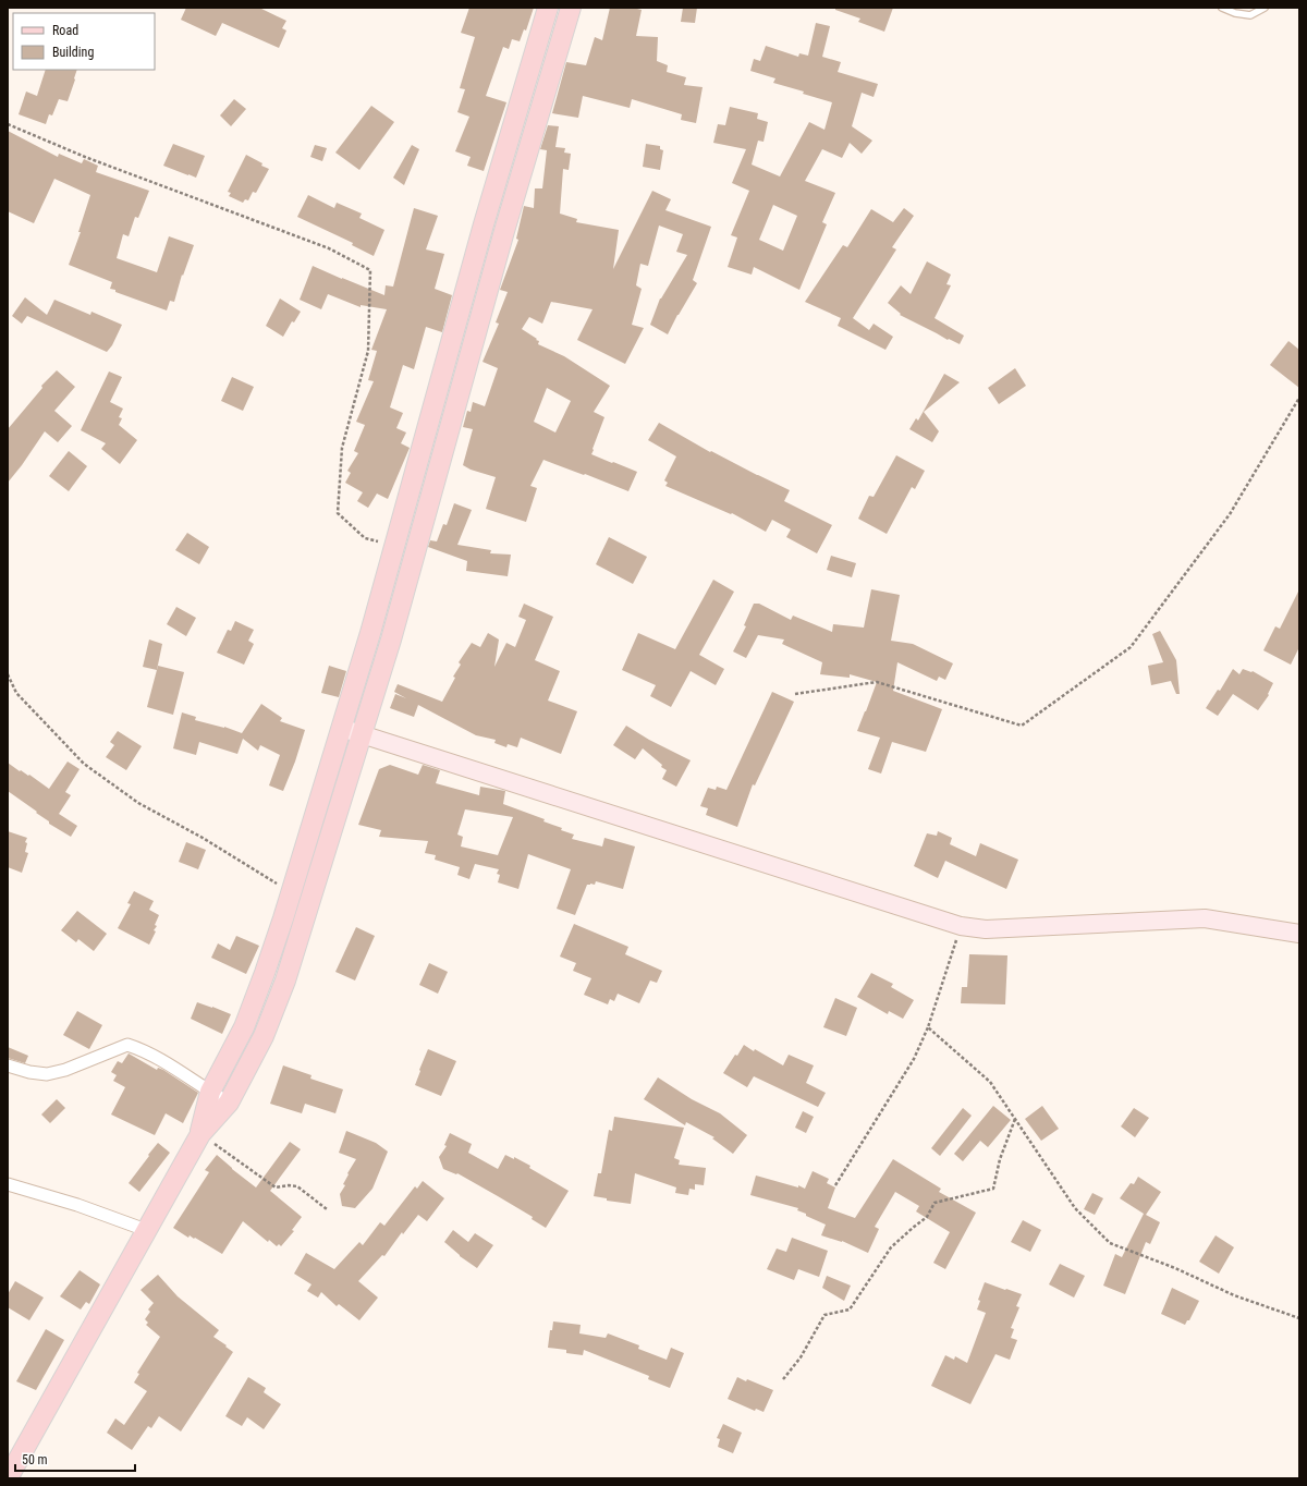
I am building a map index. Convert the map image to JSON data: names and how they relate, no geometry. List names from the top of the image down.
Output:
{
  "legend": ["Road", "Building"],
  "scale_bar": "50 m"
}
